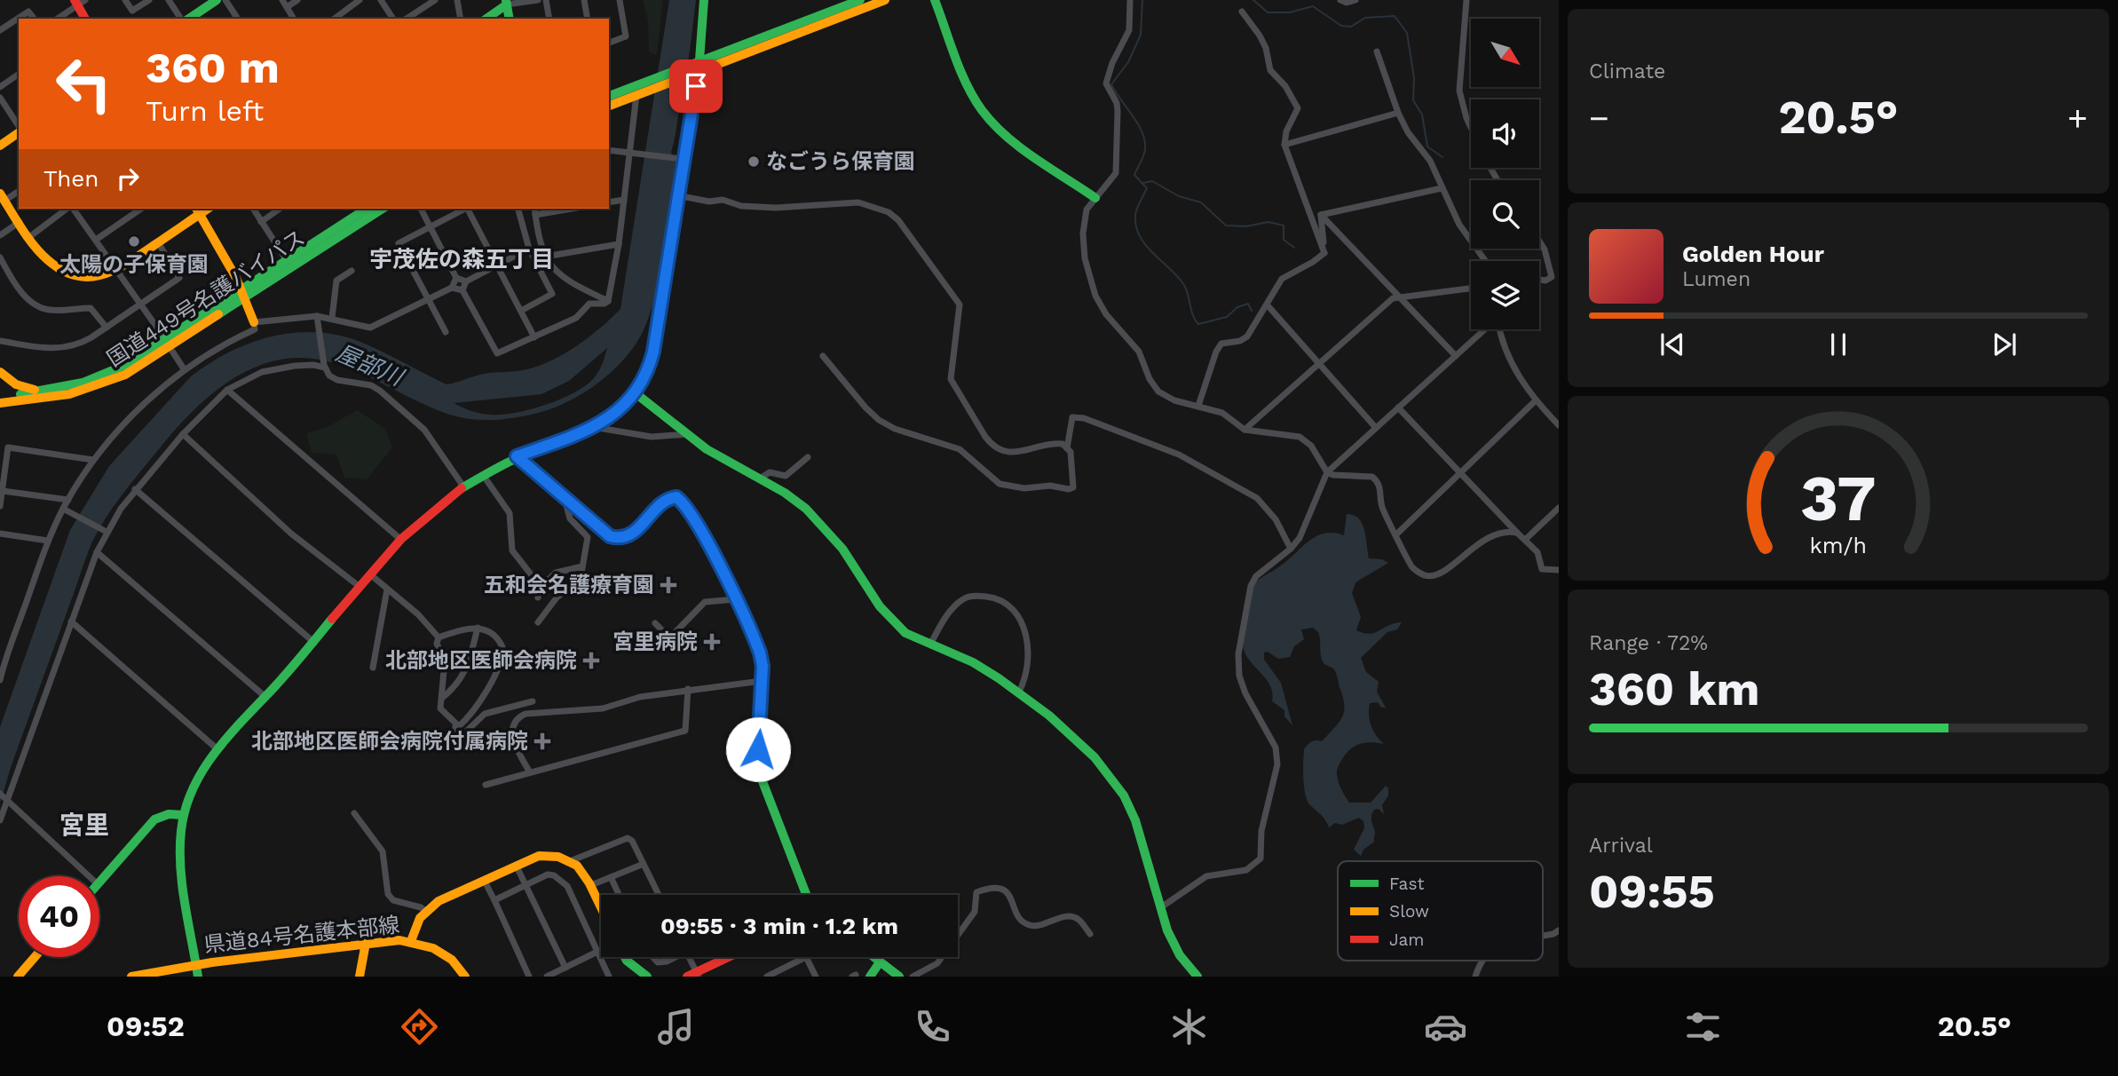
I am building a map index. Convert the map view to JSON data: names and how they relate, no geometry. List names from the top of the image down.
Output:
{
  "streets": {
    "main road": ["国道449号名護バイパス", "県道84号名護本部線"]
  },
  "districts": ["宇茂佐の森五丁目", "宮里"],
  "water": ["屋部川"],
  "places": {
    "other": ["なごうら保育園", "太陽の子保育園"],
    "health": [
      "五和会名護療育園",
      "宮里病院",
      "北部地区医師会病院",
      "北部地区医師会病院付属病院"
    ]
  },
  "legend": ["Fast", "Slow", "Jam"],
  "north": "bottom right",
  "page": {
    "tile": [
      "Climate",
      ["Range · 72%", "360 km"],
      ["Arrival", "09:55"]
    ],
    "turn": ["360 m", "Turn left"],
    "heat": ["−", "20.5°", "+"],
    "then": "Then",
    "song": ["Golden Hour", "Lumen"],
    "limit": "40",
    "trip": "09:55 · 3 min · 1.2 km",
    "tabs": ["09:52", "20.5°"],
    "gauge": ["37", "km/h"]
  }
}
